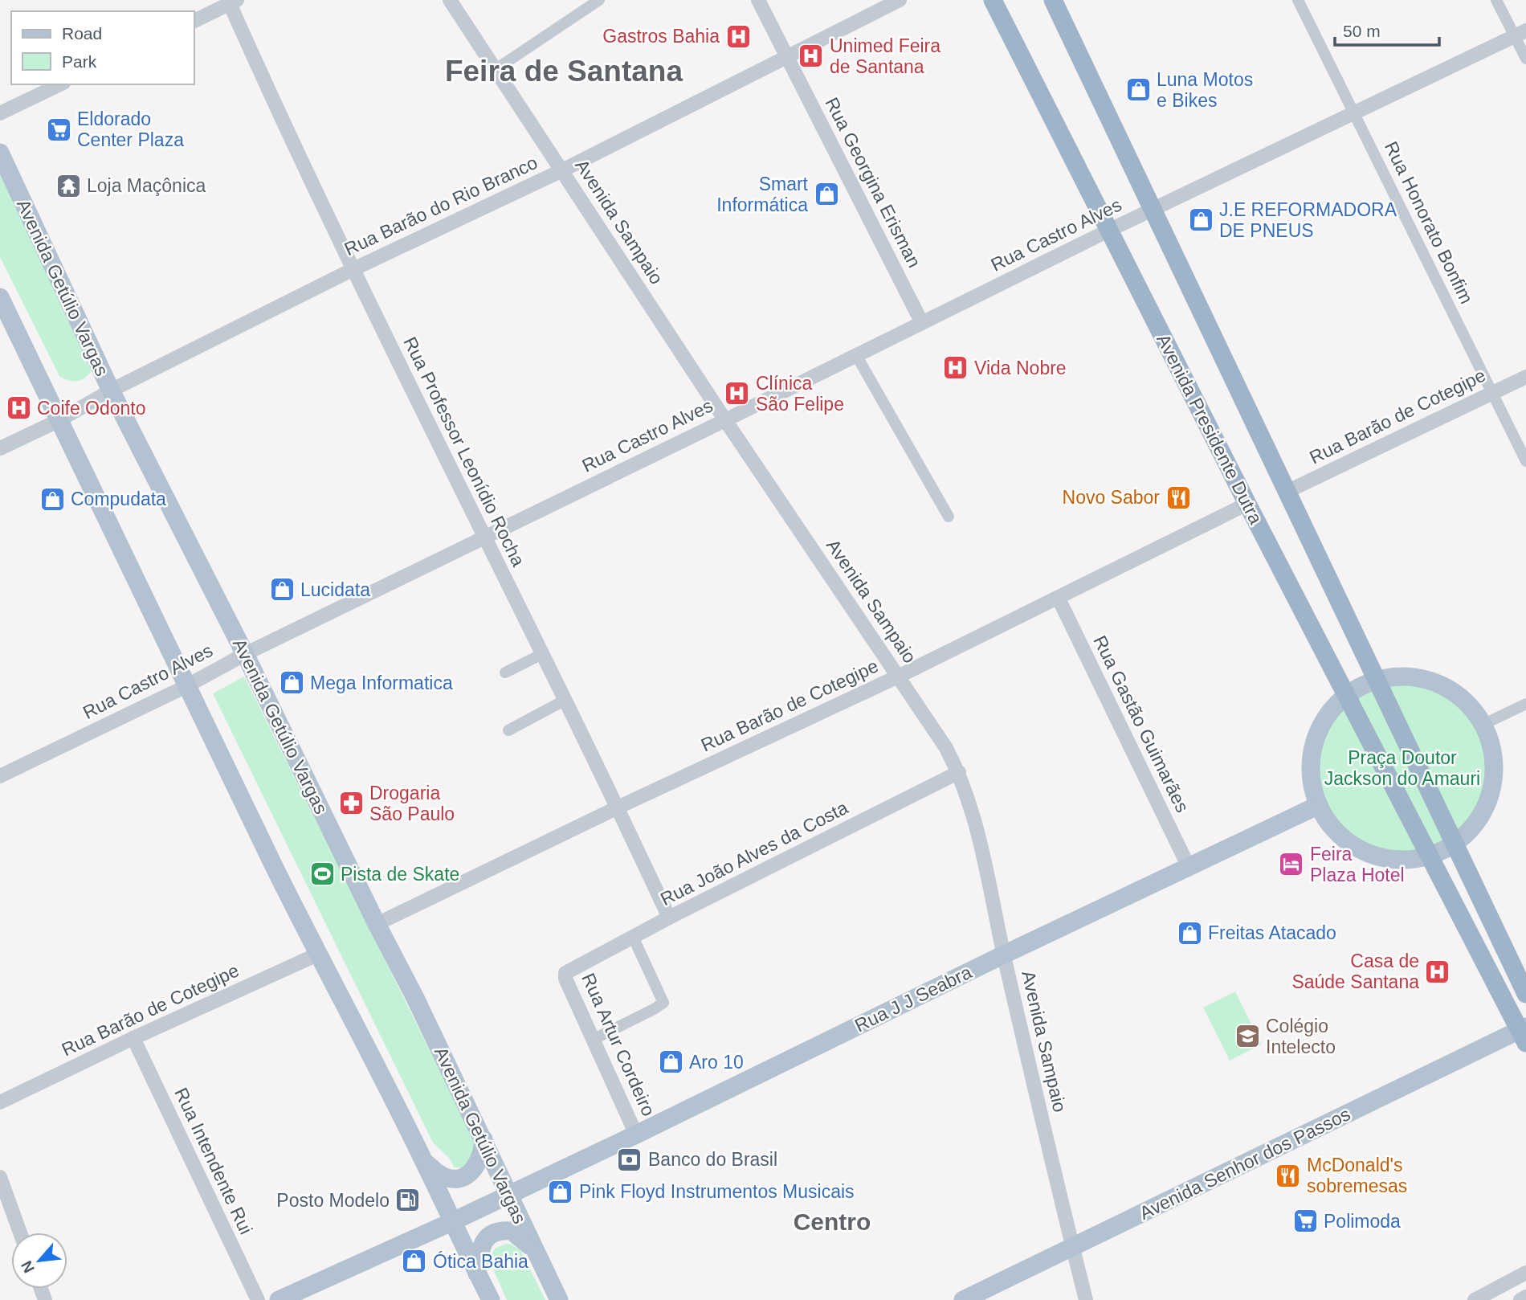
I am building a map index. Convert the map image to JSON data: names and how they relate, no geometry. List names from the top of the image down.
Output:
{
  "streets": {
    "highway": ["Avenida Presidente Dutra"],
    "main road": ["Avenida Getúlio Vargas", "Rua J J Seabra", "Avenida Senhor dos Passos"],
    "street": [
      "Rua Georgina Erisman",
      "Rua Barão do Rio Branco",
      "Avenida Sampaio",
      "Rua Honorato Bonfim",
      "Rua Castro Alves",
      "Rua Barão de Cotegipe",
      "Rua Professor Leonídio Rocha",
      "Rua Gastão Guimarães",
      "Rua João Alves da Costa",
      "Rua Artur Cordeiro",
      "Rua Intendente Rui"
    ]
  },
  "crossings": [
    ["Rua Georgina Erisman", "Rua Barão do Rio Branco"],
    ["Rua Georgina Erisman", "Rua Castro Alves"],
    ["Rua Barão do Rio Branco", "Avenida Sampaio"],
    ["Rua Barão do Rio Branco", "Avenida Getúlio Vargas"],
    ["Rua Barão do Rio Branco", "Rua Professor Leonídio Rocha"],
    ["Avenida Sampaio", "Rua Castro Alves"],
    ["Avenida Sampaio", "Rua Barão de Cotegipe"],
    ["Avenida Sampaio", "Rua João Alves da Costa"],
    ["Avenida Sampaio", "Rua J J Seabra"],
    ["Avenida Sampaio", "Avenida Senhor dos Passos"],
    ["Rua Honorato Bonfim", "Rua Castro Alves"],
    ["Rua Honorato Bonfim", "Rua Barão de Cotegipe"],
    ["Rua Castro Alves", "Avenida Getúlio Vargas"],
    ["Rua Castro Alves", "Avenida Presidente Dutra"],
    ["Rua Castro Alves", "Rua Professor Leonídio Rocha"],
    ["Avenida Getúlio Vargas", "Rua Barão de Cotegipe"],
    ["Avenida Getúlio Vargas", "Rua J J Seabra"],
    ["Rua Barão de Cotegipe", "Avenida Presidente Dutra"],
    ["Rua Barão de Cotegipe", "Rua Professor Leonídio Rocha"],
    ["Rua Barão de Cotegipe", "Rua Gastão Guimarães"],
    ["Rua Barão de Cotegipe", "Rua Intendente Rui"],
    ["Avenida Presidente Dutra", "Avenida Senhor dos Passos"],
    ["Rua Professor Leonídio Rocha", "Rua João Alves da Costa"],
    ["Rua Gastão Guimarães", "Rua J J Seabra"],
    ["Rua João Alves da Costa", "Rua Artur Cordeiro"],
    ["Rua J J Seabra", "Rua Artur Cordeiro"]
  ],
  "districts": ["Feira de Santana", "Centro"],
  "parks": ["Praça Doutor Jackson do Amauri"],
  "places": {
    "hospital": [
      "Gastros Bahia",
      "Unimed Feira de Santana",
      "Vida Nobre",
      "Clínica São Felipe",
      "Coife Odonto",
      "Casa de Saúde Santana"
    ],
    "shop": [
      "Luna Motos e Bikes",
      "Smart Informática",
      "J.E REFORMADORA DE PNEUS",
      "Compudata",
      "Lucidata",
      "Mega Informatica",
      "Freitas Atacado",
      "Aro 10",
      "Pink Floyd Instrumentos Musicais",
      "Ótica Bahia"
    ],
    "supermarket": ["Eldorado Center Plaza", "Polimoda"],
    "temple": ["Loja Maçônica"],
    "restaurant": ["Novo Sabor", "McDonald's sobremesas"],
    "pharmacy": ["Drogaria São Paulo"],
    "hotel": ["Feira Plaza Hotel"],
    "sports": ["Pista de Skate"],
    "school or university": ["Colégio Intelecto"],
    "bank": ["Banco do Brasil"],
    "fuel station": ["Posto Modelo"]
  },
  "legend": ["Road", "Park"],
  "scale_bar": "50 m",
  "north": "bottom left"
}
